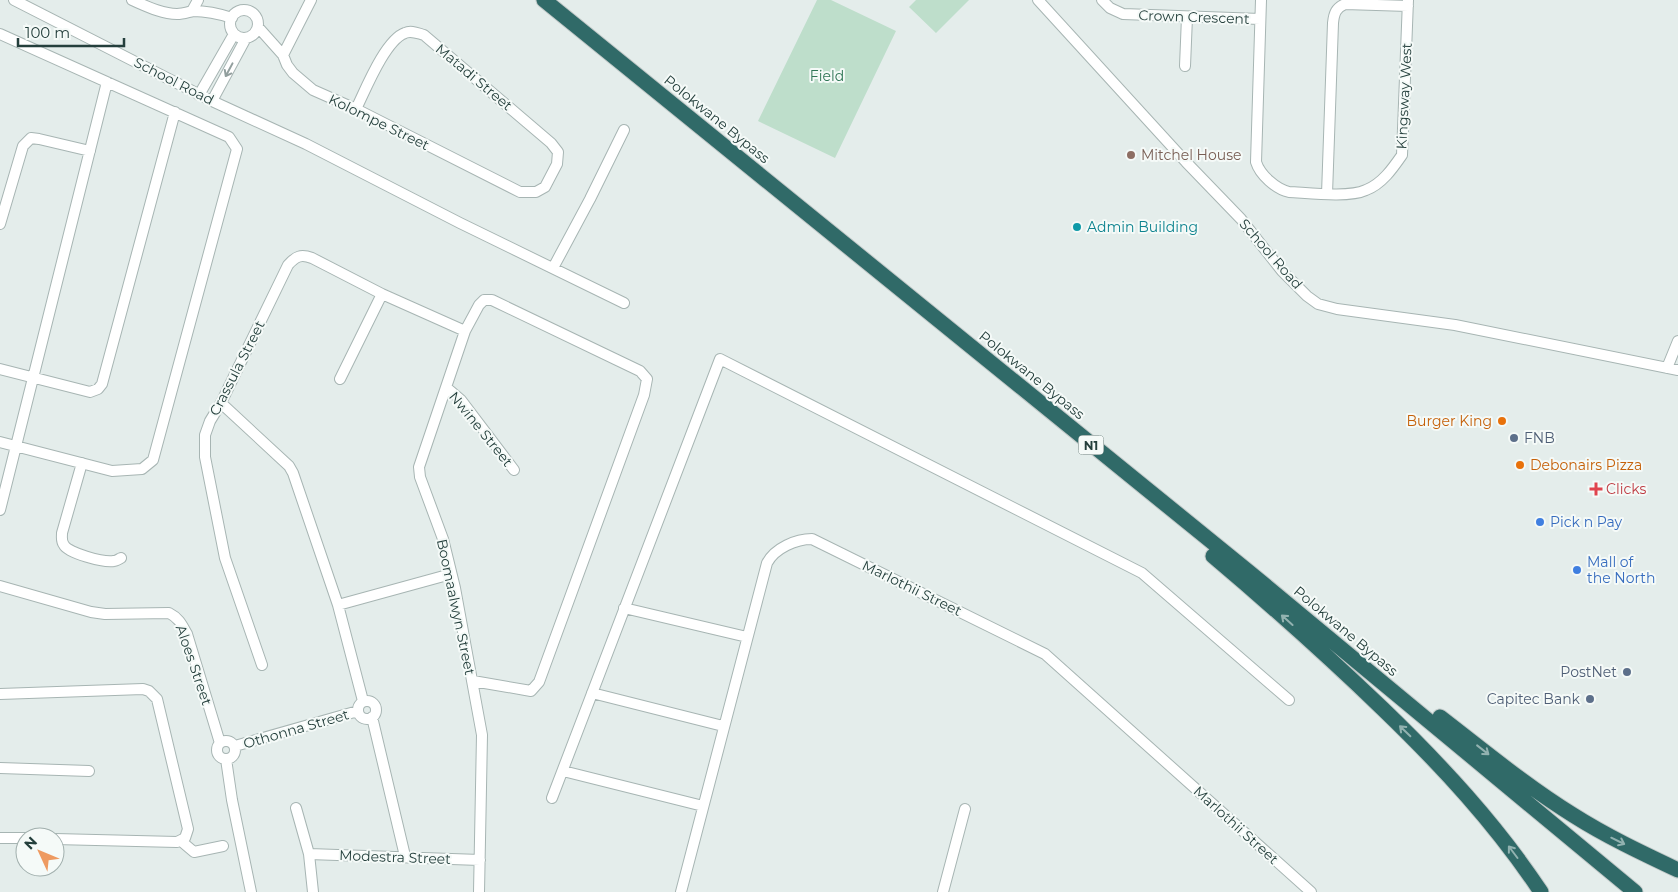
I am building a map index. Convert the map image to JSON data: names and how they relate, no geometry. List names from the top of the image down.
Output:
{
  "streets": {
    "highway": ["Polokwane Bypass", "N1"],
    "street": [
      "Crown Crescent",
      "Matadi Street",
      "School Road",
      "Kingsway West",
      "Kolompe Street",
      "Crassula Street",
      "Nwine Street",
      "Marlothii Street",
      "Boomaalwyn Street",
      "Aloes Street",
      "Othonna Street",
      "Modestra Street"
    ]
  },
  "crossings": [
    ["Crown Crescent", "Kingsway West"],
    ["Matadi Street", "Kolompe Street"],
    ["Crassula Street", "Boomaalwyn Street"],
    ["Nwine Street", "Boomaalwyn Street"],
    ["Boomaalwyn Street", "Modestra Street"],
    ["Aloes Street", "Othonna Street"]
  ],
  "parks": ["Field"],
  "places": {
    "other": [
      "Mitchel House",
      "Admin Building",
      "Burger King",
      "FNB",
      "Debonairs Pizza",
      "Pick n Pay",
      "Mall of the North",
      "PostNet",
      "Capitec Bank"
    ],
    "health": ["Clicks"]
  },
  "scale_bar": "100 m",
  "north": "top left"
}
